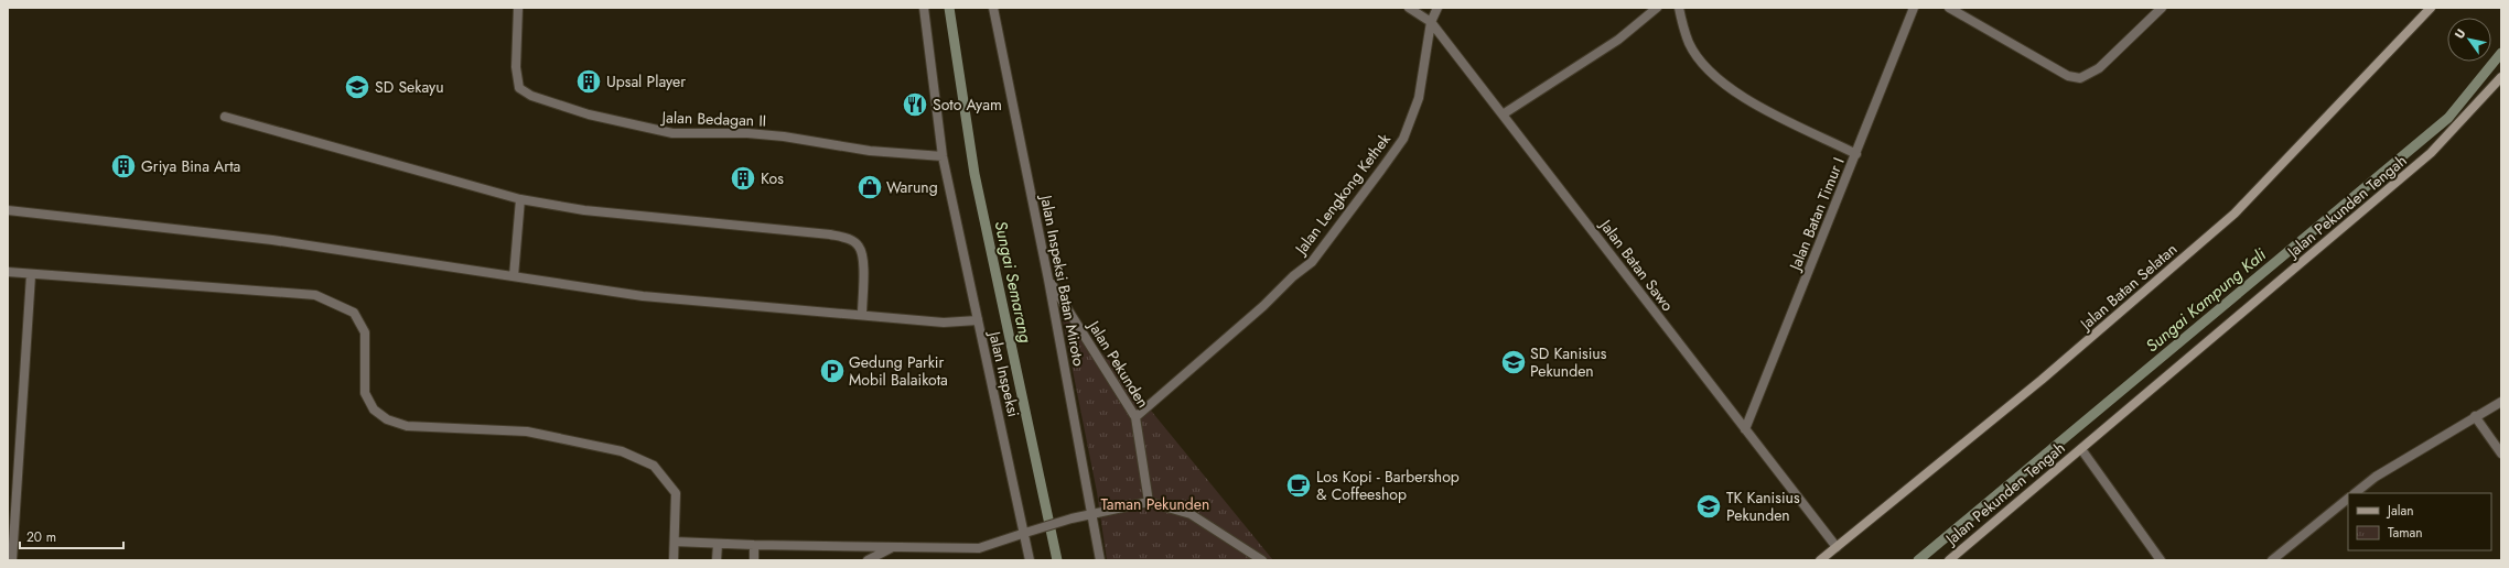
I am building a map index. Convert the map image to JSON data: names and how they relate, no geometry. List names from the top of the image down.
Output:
{
  "streets": {
    "main road": ["Jalan Pekunden Tengah", "Jalan Batan Selatan"],
    "street": [
      "Jalan Bedagan II",
      "Jalan Lengkong Kethek",
      "Jalan Batan Timur I",
      "Jalan Batan Sawo",
      "Jalan Inspeksi Batan Miroto",
      "Jalan Pekunden",
      "Jalan Inspeksi"
    ]
  },
  "crossings": [
    ["Jalan Bedagan II", "Jalan Inspeksi"],
    ["Jalan Lengkong Kethek", "Jalan Batan Sawo"],
    ["Jalan Lengkong Kethek", "Jalan Pekunden"],
    ["Jalan Batan Timur I", "Jalan Batan Sawo"],
    ["Jalan Batan Sawo", "Jalan Batan Selatan"],
    ["Jalan Inspeksi Batan Miroto", "Jalan Pekunden"]
  ],
  "water": ["Sungai Semarang", "Sungai Kampung Kali"],
  "parks": ["Taman Pekunden"],
  "places": {
    "building": ["Upsal Player", "Griya Bina Arta", "Kos"],
    "school or university": ["SD Sekayu", "SD Kanisius Pekunden", "TK Kanisius Pekunden"],
    "restaurant": ["Soto Ayam"],
    "shop": ["Warung"],
    "parking": ["Gedung Parkir Mobil Balaikota"],
    "cafe": ["Los Kopi - Barbershop & Coffeeshop"]
  },
  "legend": ["Jalan", "Taman"],
  "scale_bar": "20 m",
  "north": "top left"
}
